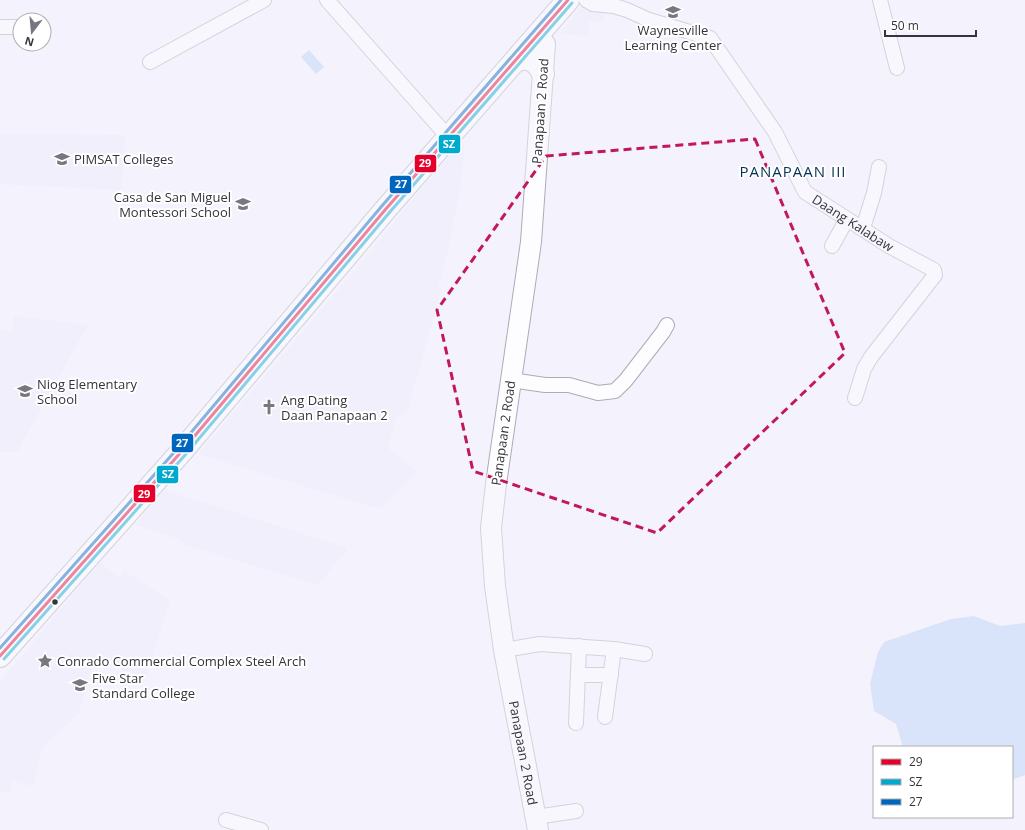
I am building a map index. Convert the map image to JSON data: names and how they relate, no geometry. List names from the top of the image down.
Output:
{
  "streets": {
    "street": ["Panapaan 2 Road", "Daang Kalabaw"]
  },
  "districts": ["PANAPAAN III"],
  "places": {
    "school or university": [
      "Waynesville Learning Center",
      "PIMSAT Colleges",
      "Casa de San Miguel Montessori School",
      "Niog Elementary School",
      "Five Star Standard College"
    ],
    "church": ["Ang Dating Daan Panapaan 2"],
    "place": ["Conrado Commercial Complex Steel Arch"]
  },
  "lines": ["transit line 29", "transit line 27", "transit line SZ"],
  "legend": ["29", "SZ", "27"],
  "scale_bar": "50 m",
  "north": "bottom"
}
